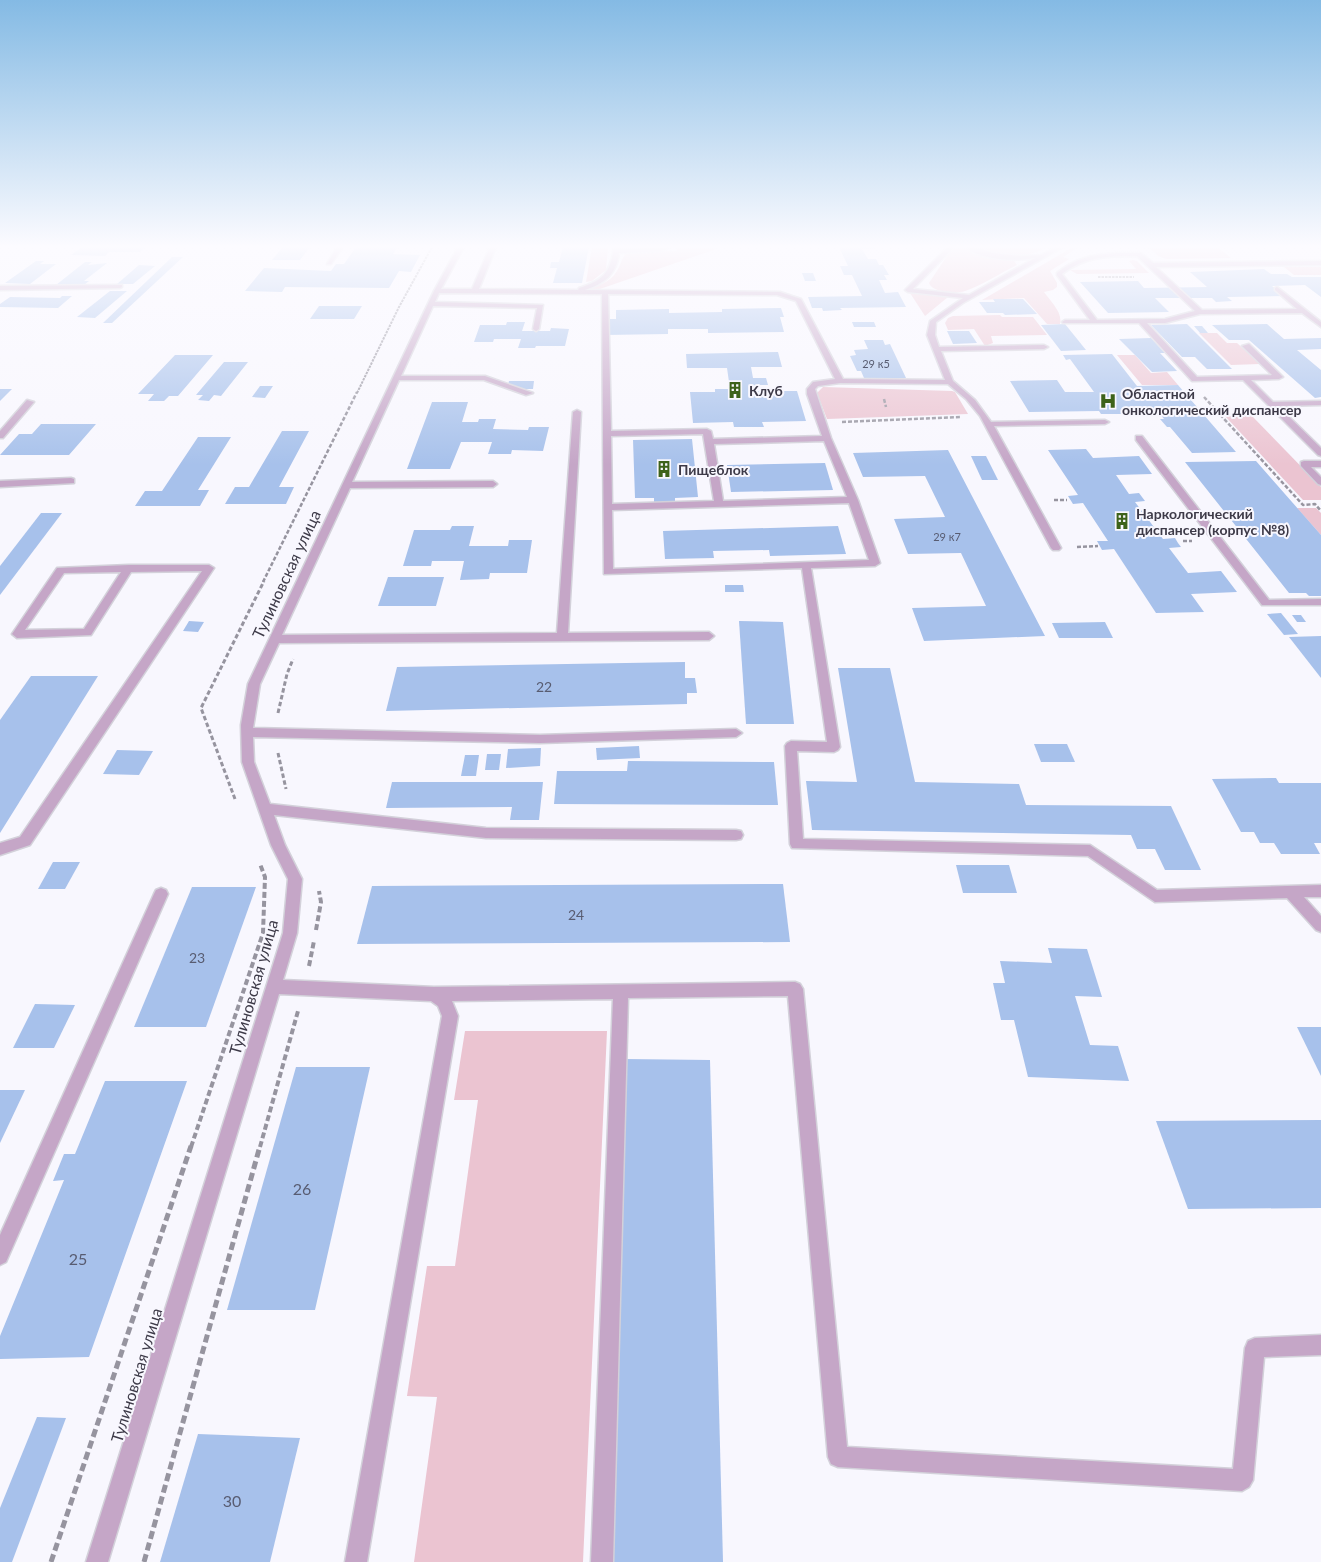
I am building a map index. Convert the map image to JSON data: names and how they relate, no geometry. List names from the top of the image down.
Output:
{
  "streets": {
    "street": ["Тулиновская улица"]
  },
  "places": {
    "building": ["Клуб", "Пищеблок", "Наркологический диспансер (корпус №8)"],
    "hospital": ["Областной онкологический диспансер"]
  },
  "house_numbers": [
    "29 к5",
    "29 к7",
    "22",
    "24",
    "23",
    "26",
    "25",
    "30"
  ]
}
